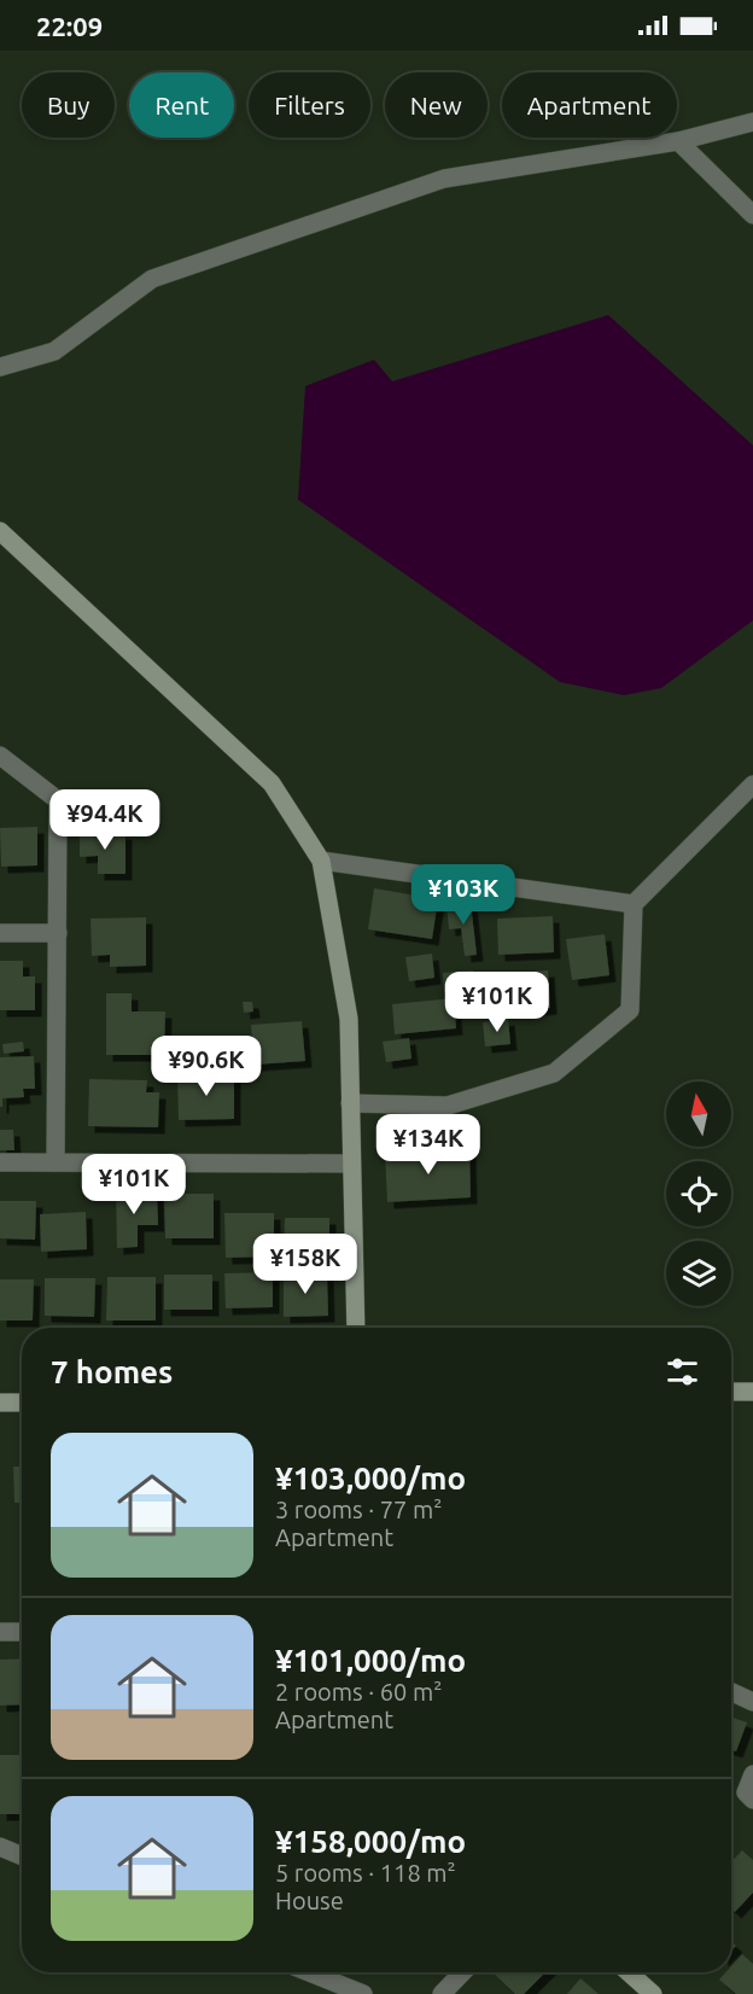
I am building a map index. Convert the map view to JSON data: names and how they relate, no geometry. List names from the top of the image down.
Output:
{
  "north": "top",
  "page": {
    "status": "22:09",
    "chip": [
      "Buy",
      "Rent",
      "Filters",
      "New",
      "Apartment"
    ],
    "price": [
      "¥94.4K",
      "¥103K",
      "¥101K",
      "¥90.6K",
      "¥134K",
      "¥101K",
      "¥158K"
    ],
    "heading": "7 homes",
    "list": [
      {
        "name": "¥103,000/mo",
        "note": "3 rooms · 77 m² · Apartment"
      },
      {
        "name": "¥101,000/mo",
        "note": "2 rooms · 60 m² · Apartment"
      },
      {
        "name": "¥158,000/mo",
        "note": "5 rooms · 118 m² · House"
      }
    ]
  }
}
